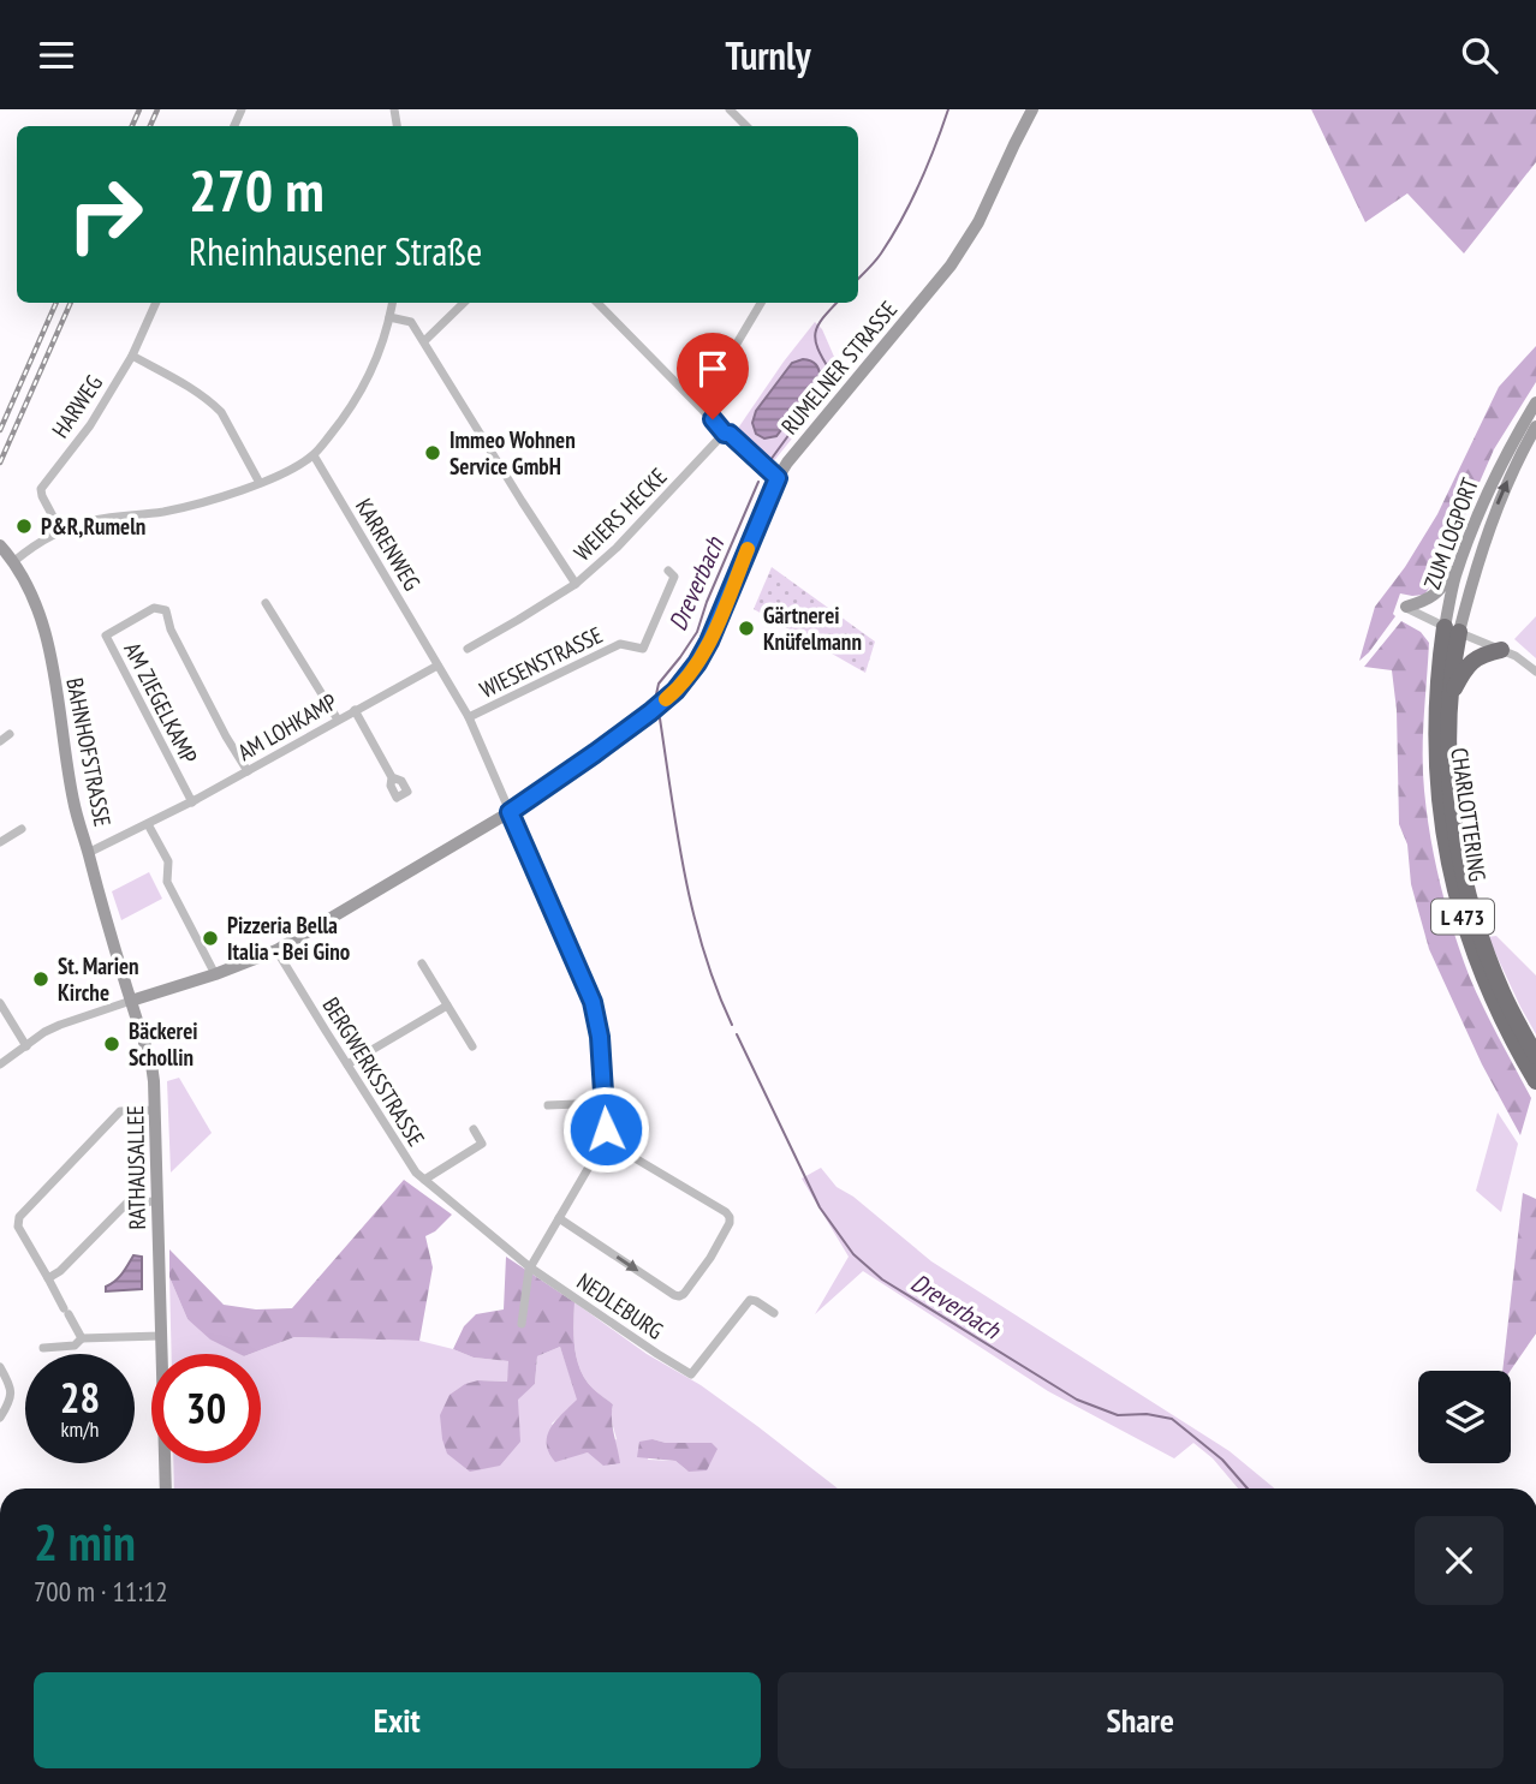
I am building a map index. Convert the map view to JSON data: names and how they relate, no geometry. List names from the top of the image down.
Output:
{
  "streets": {
    "highway": ["ZUM LOGPORT", "CHARLOTTERING", "L 473"],
    "main road": ["RUMELNER STRASSE", "BAHNHOFSTRASSE", "RATHAUSALLEE"],
    "street": [
      "HARWEG",
      "WEIERS HECKE",
      "KARRENWEG",
      "WIESENSTRASSE",
      "AM ZIEGELKAMP",
      "AM LOHKAMP",
      "BERGWERKSSTRASSE",
      "NEDLEBURG"
    ]
  },
  "crossings": [
    ["RUMELNER STRASSE", "KARRENWEG"],
    ["RUMELNER STRASSE", "BAHNHOFSTRASSE"],
    ["RUMELNER STRASSE", "BERGWERKSSTRASSE"],
    ["RUMELNER STRASSE", "RATHAUSALLEE"],
    ["ZUM LOGPORT", "CHARLOTTERING"],
    ["KARRENWEG", "WIESENSTRASSE"],
    ["KARRENWEG", "AM LOHKAMP"],
    ["AM ZIEGELKAMP", "AM LOHKAMP"],
    ["AM LOHKAMP", "BAHNHOFSTRASSE"],
    ["BAHNHOFSTRASSE", "RATHAUSALLEE"],
    ["BERGWERKSSTRASSE", "NEDLEBURG"]
  ],
  "water": ["Dreverbach"],
  "places": [
    "Immeo Wohnen Service GmbH",
    "P&R,Rumeln",
    "Gärtnerei Knüfelmann",
    "Pizzeria Bella Italia - Bei Gino",
    "St. Marien Kirche",
    "Bäckerei Schollin"
  ],
  "page": {
    "header": "Turnly",
    "turn": ["270 m", "Rheinhausener Straße"],
    "speed": "28 km/h",
    "limit": "30",
    "heading": ["2 min", "700 m · 11:12"],
    "buttons": ["Exit", "Share"]
  }
}
